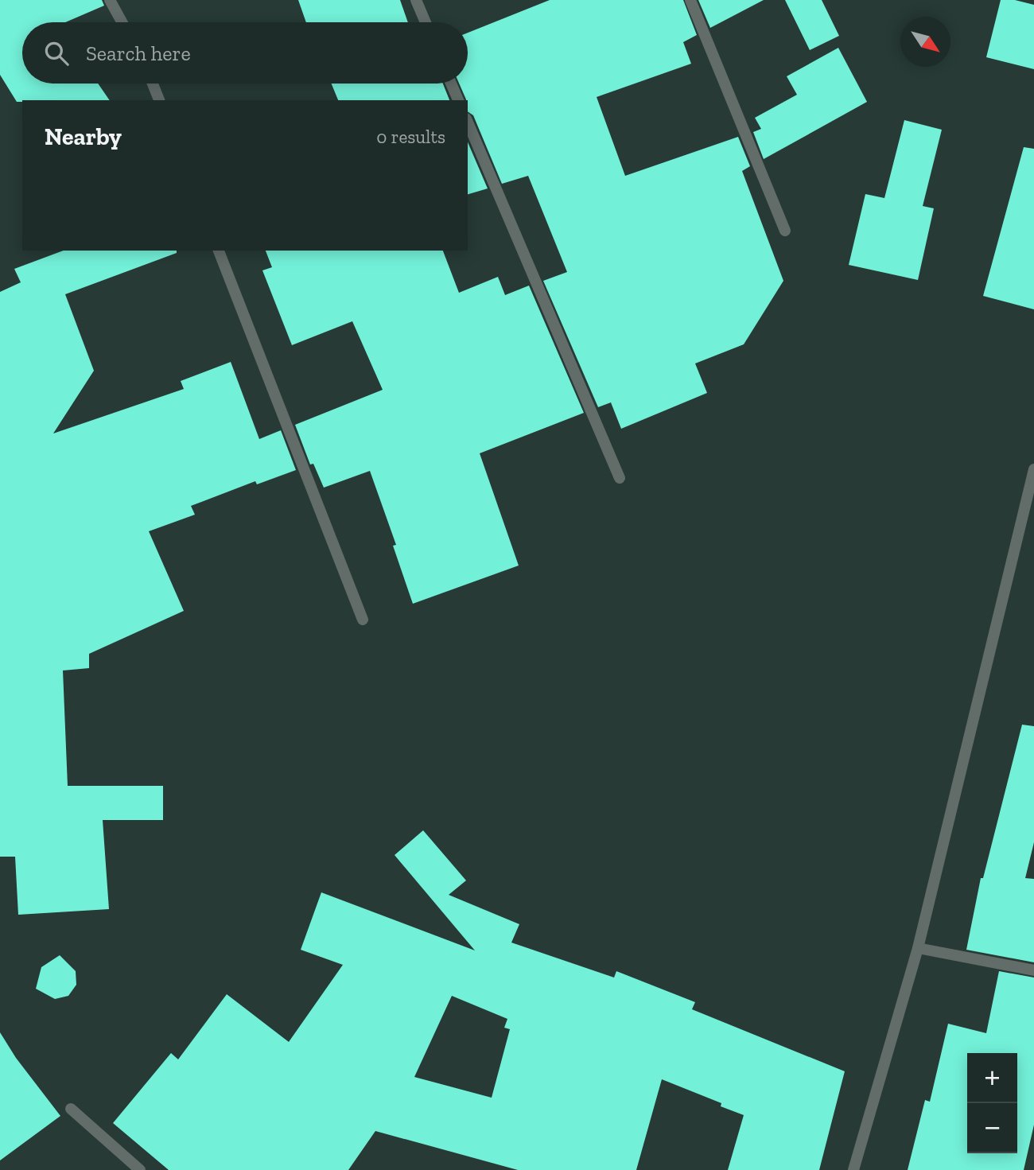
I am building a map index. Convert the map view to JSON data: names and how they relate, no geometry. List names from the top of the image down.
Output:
{
  "north": "bottom right",
  "page": {
    "search": "Search here",
    "heading": ["Nearby", "0 results"],
    "map_buttons": ["+", "−"]
  }
}
